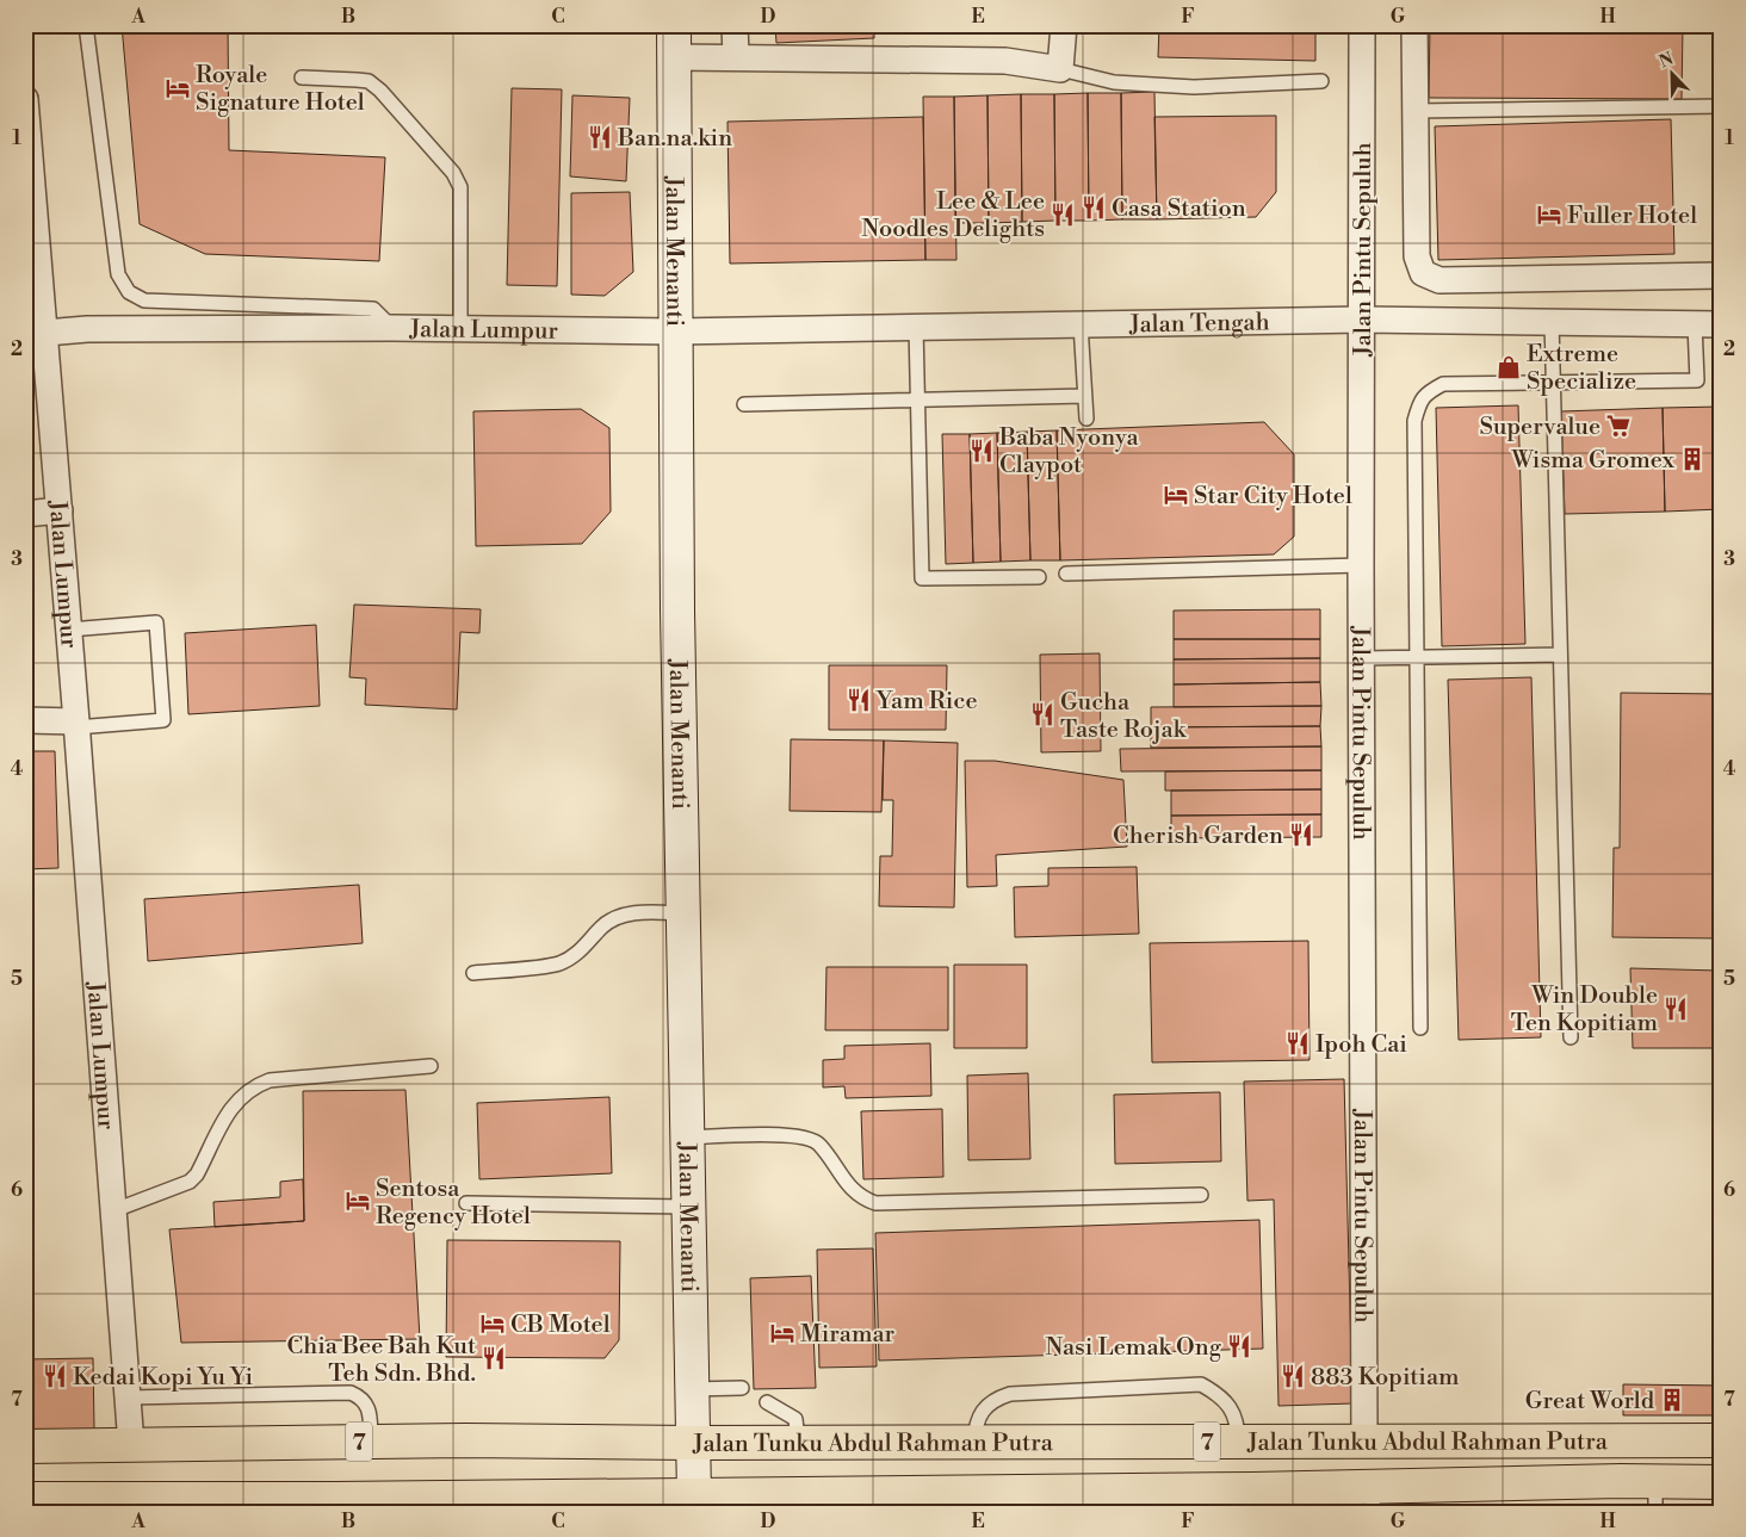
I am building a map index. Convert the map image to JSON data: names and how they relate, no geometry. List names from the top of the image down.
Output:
{
  "streets": {
    "main road": ["Jalan Tunku Abdul Rahman Putra", "7"],
    "street": [
      "Jalan Pintu Sepuluh",
      "Jalan Menanti",
      "Jalan Tengah",
      "Jalan Lumpur"
    ]
  },
  "crossings": [
    ["Jalan Pintu Sepuluh", "Jalan Tengah"],
    ["Jalan Pintu Sepuluh", "Jalan Tunku Abdul Rahman Putra"],
    ["Jalan Menanti", "Jalan Tengah"],
    ["Jalan Menanti", "Jalan Lumpur"],
    ["Jalan Menanti", "Jalan Tunku Abdul Rahman Putra"],
    ["Jalan Tengah", "Jalan Lumpur"],
    ["Jalan Lumpur", "Jalan Tunku Abdul Rahman Putra"]
  ],
  "places": {
    "hotel": [
      "Royale Signature Hotel",
      "Fuller Hotel",
      "Star City Hotel",
      "Sentosa Regency Hotel",
      "CB Motel",
      "Miramar"
    ],
    "restaurant": [
      "Ban.na.kin",
      "Casa Station",
      "Lee & Lee Noodles Delights",
      "Baba Nyonya Claypot",
      "Yam Rice",
      "Gucha Taste Rojak",
      "Cherish Garden",
      "Win Double Ten Kopitiam",
      "Ipoh Cai",
      "Nasi Lemak Ong",
      "Chia Bee Bah Kut Teh Sdn. Bhd.",
      "Kedai Kopi Yu Yi",
      "883 Kopitiam"
    ],
    "shop": ["Extreme Specialize"],
    "supermarket": ["Supervalue"],
    "building": ["Wisma Gromex", "Great World"]
  },
  "north": "top left",
  "grid": {
    "columns": [
      "A",
      "B",
      "C",
      "D",
      "E",
      "F",
      "G",
      "H"
    ],
    "rows": [
      "1",
      "2",
      "3",
      "4",
      "5",
      "6",
      "7"
    ]
  }
}
